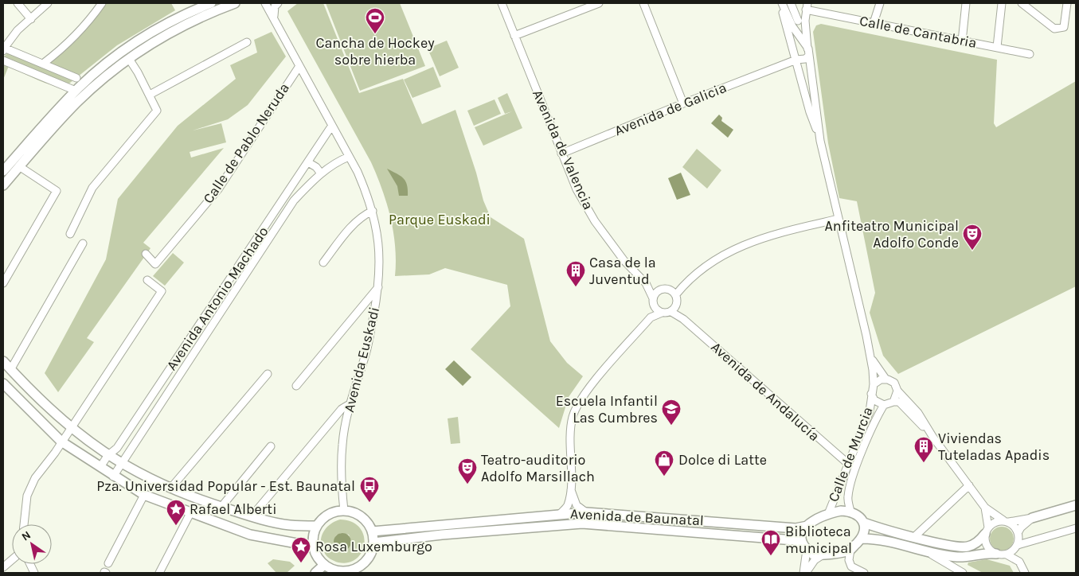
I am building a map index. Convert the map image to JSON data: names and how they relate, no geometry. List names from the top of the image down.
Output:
{
  "streets": {
    "main road": ["Avenida de Baunatal"],
    "street": [
      "Calle de Cantabria",
      "Avenida de Galicia",
      "Calle de Pablo Neruda",
      "Avenida de Valencia",
      "Avenida Antonio Machado",
      "Avenida Euskadi",
      "Avenida de Andalucía",
      "Calle de Murcia"
    ]
  },
  "crossings": [
    ["Avenida de Galicia", "Avenida de Valencia"],
    ["Calle de Pablo Neruda", "Avenida Euskadi"],
    ["Avenida de Valencia", "Avenida de Andalucía"],
    ["Avenida Antonio Machado", "Avenida Euskadi"],
    ["Avenida Euskadi", "Avenida de Baunatal"],
    ["Avenida de Andalucía", "Calle de Murcia"],
    ["Calle de Murcia", "Avenida de Baunatal"]
  ],
  "parks": ["Parque Euskadi"],
  "places": {
    "sports": ["Cancha de Hockey sobre hierba"],
    "theatre": ["Anfiteatro Municipal Adolfo Conde", "Teatro-auditorio Adolfo Marsillach"],
    "building": ["Casa de la Juventud", "Viviendas Tuteladas Apadis"],
    "school or university": ["Escuela Infantil Las Cumbres"],
    "shop": ["Dolce di Latte"],
    "bus stop": ["Pza. Universidad Popular - Est. Baunatal"],
    "place": ["Rafael Alberti", "Rosa Luxemburgo"],
    "library": ["Biblioteca municipal"]
  },
  "north": "top left"
}
